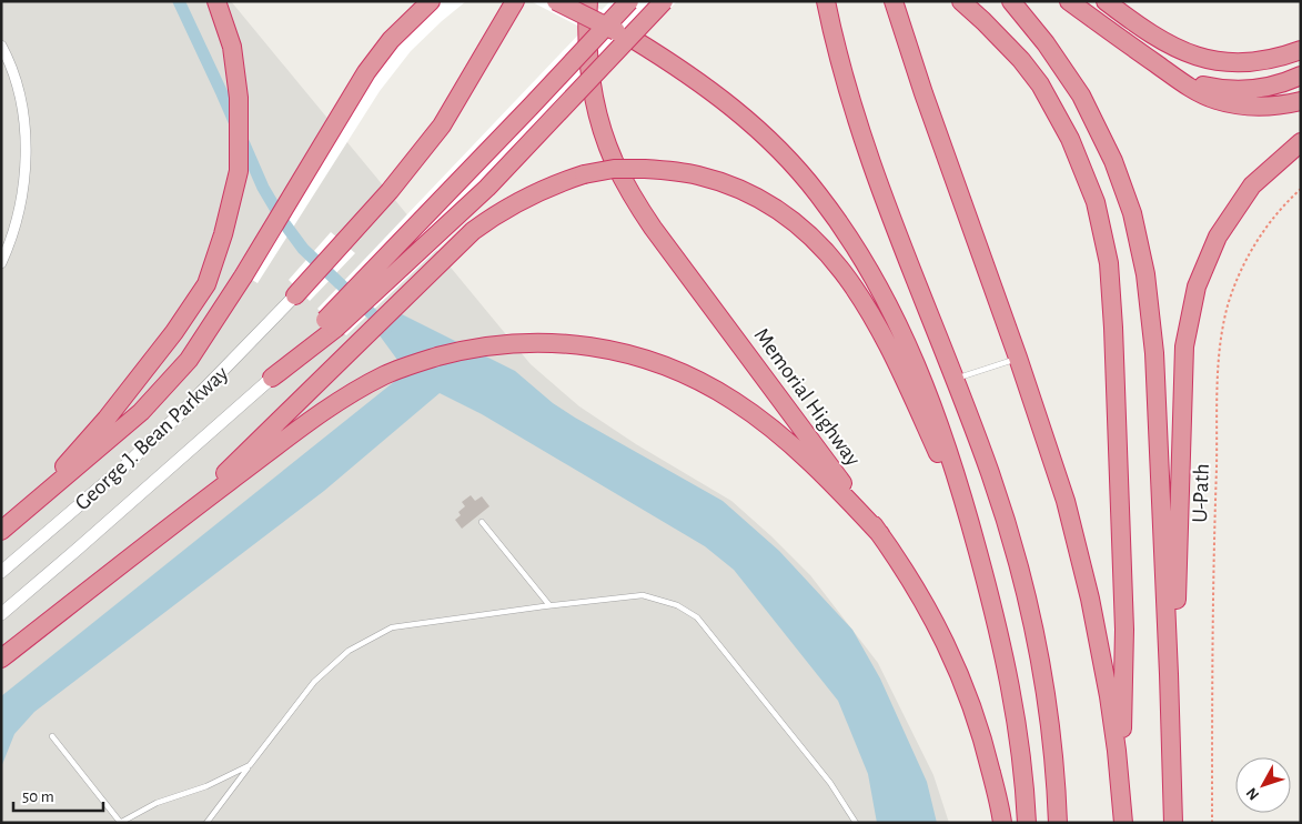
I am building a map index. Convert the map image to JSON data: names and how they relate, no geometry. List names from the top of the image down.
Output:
{
  "streets": {
    "highway": ["Memorial Highway"],
    "street": ["George J. Bean Parkway"],
    "path": ["U-Path"]
  },
  "scale_bar": "50 m",
  "north": "bottom left"
}
